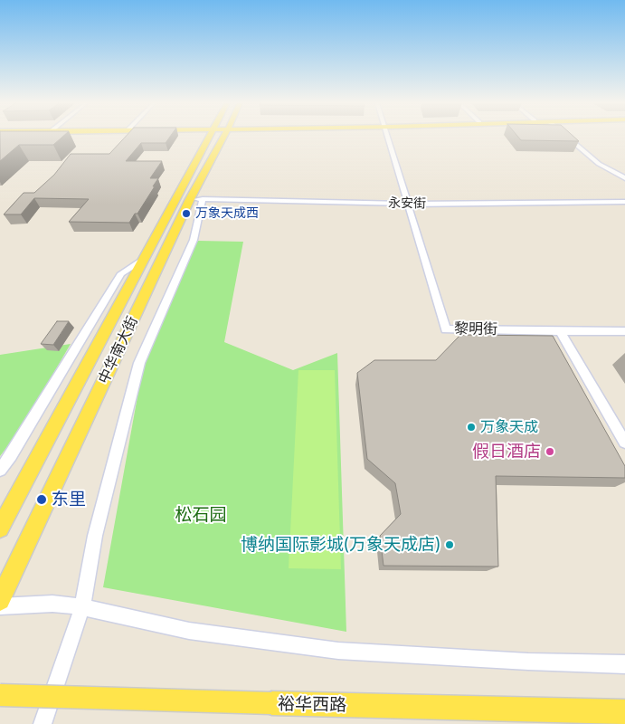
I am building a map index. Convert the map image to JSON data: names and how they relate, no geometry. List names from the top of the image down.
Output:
{
  "streets": {
    "main road": ["中华南大街", "裕华西路"],
    "street": ["永安街", "黎明街"]
  },
  "crossings": [
    ["永安街", "黎明街"],
    ["永安街", "中华南大街"]
  ],
  "parks": ["松石园"],
  "places": [
    "万象天成西",
    "万象天成",
    "假日酒店",
    "东里",
    "博纳国际影城(万象天成店)"
  ]
}
